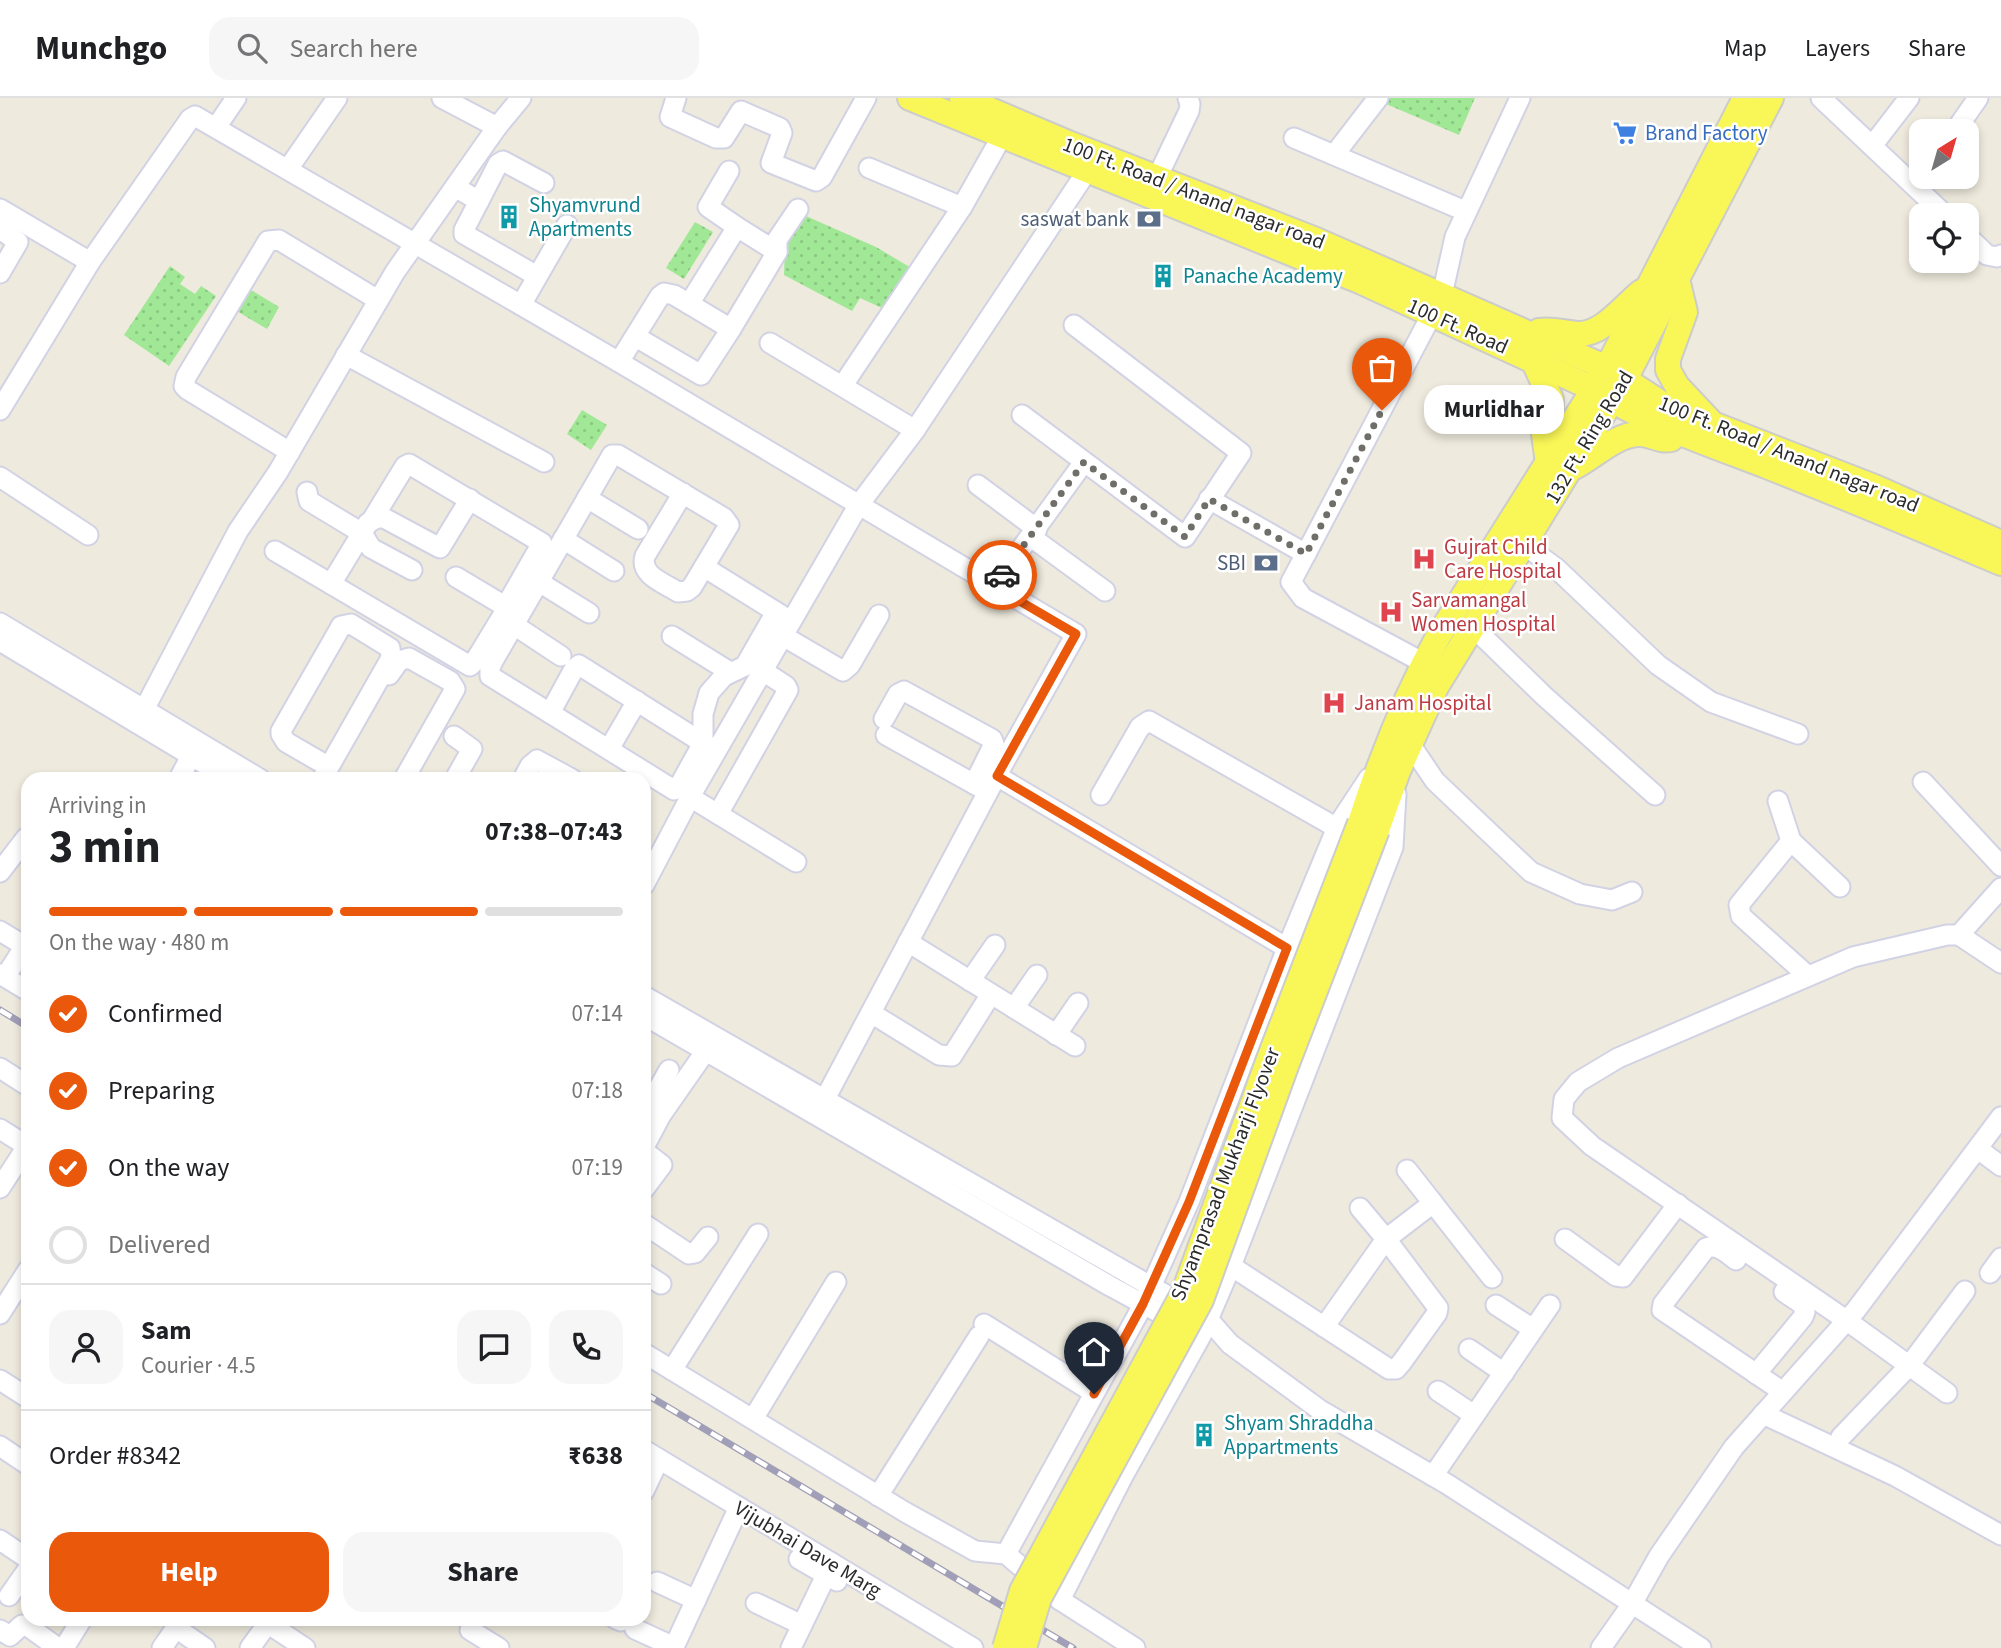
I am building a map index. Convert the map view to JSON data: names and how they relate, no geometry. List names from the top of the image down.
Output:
{
  "streets": {
    "main road": [
      "100 Ft. Road / Anand nagar road",
      "100 Ft. Road",
      "132 Ft. Ring Road",
      "Shyamprasad Mukharji Flyover"
    ],
    "street": ["Vijubhai Dave Marg"]
  },
  "crossings": [
    ["100 Ft. Road / Anand nagar road", "100 Ft. Road"],
    ["100 Ft. Road / Anand nagar road", "132 Ft. Ring Road"],
    ["100 Ft. Road", "132 Ft. Ring Road"],
    ["132 Ft. Ring Road", "Shyamprasad Mukharji Flyover"]
  ],
  "places": {
    "supermarket": ["Brand Factory"],
    "building": ["Shyamvrund Apartments", "Panache Academy", "Shyam Shraddha Appartments"],
    "bank": ["saswat bank", "SBI"],
    "other": ["Murlidhar"],
    "hospital": ["Gujrat Child Care Hospital", "Sarvamangal Women Hospital", "Janam Hospital"]
  },
  "north": "top right",
  "page": {
    "header": "Munchgo",
    "search": "Search here",
    "nav": ["Map", "Layers", "Share"],
    "bubble": "Murlidhar",
    "heading": ["3 min", "Arriving in", "07:38–07:43"],
    "panel": [
      "Sam",
      "Courier · 4.5",
      "Order #8342",
      "₹638"
    ],
    "bar": "On the way · 480 m",
    "list": [
      ["Confirmed", "07:14"],
      ["Preparing", "07:18"],
      ["On the way", "07:19"],
      "Delivered"
    ],
    "buttons": ["Help", "Share"]
  }
}
